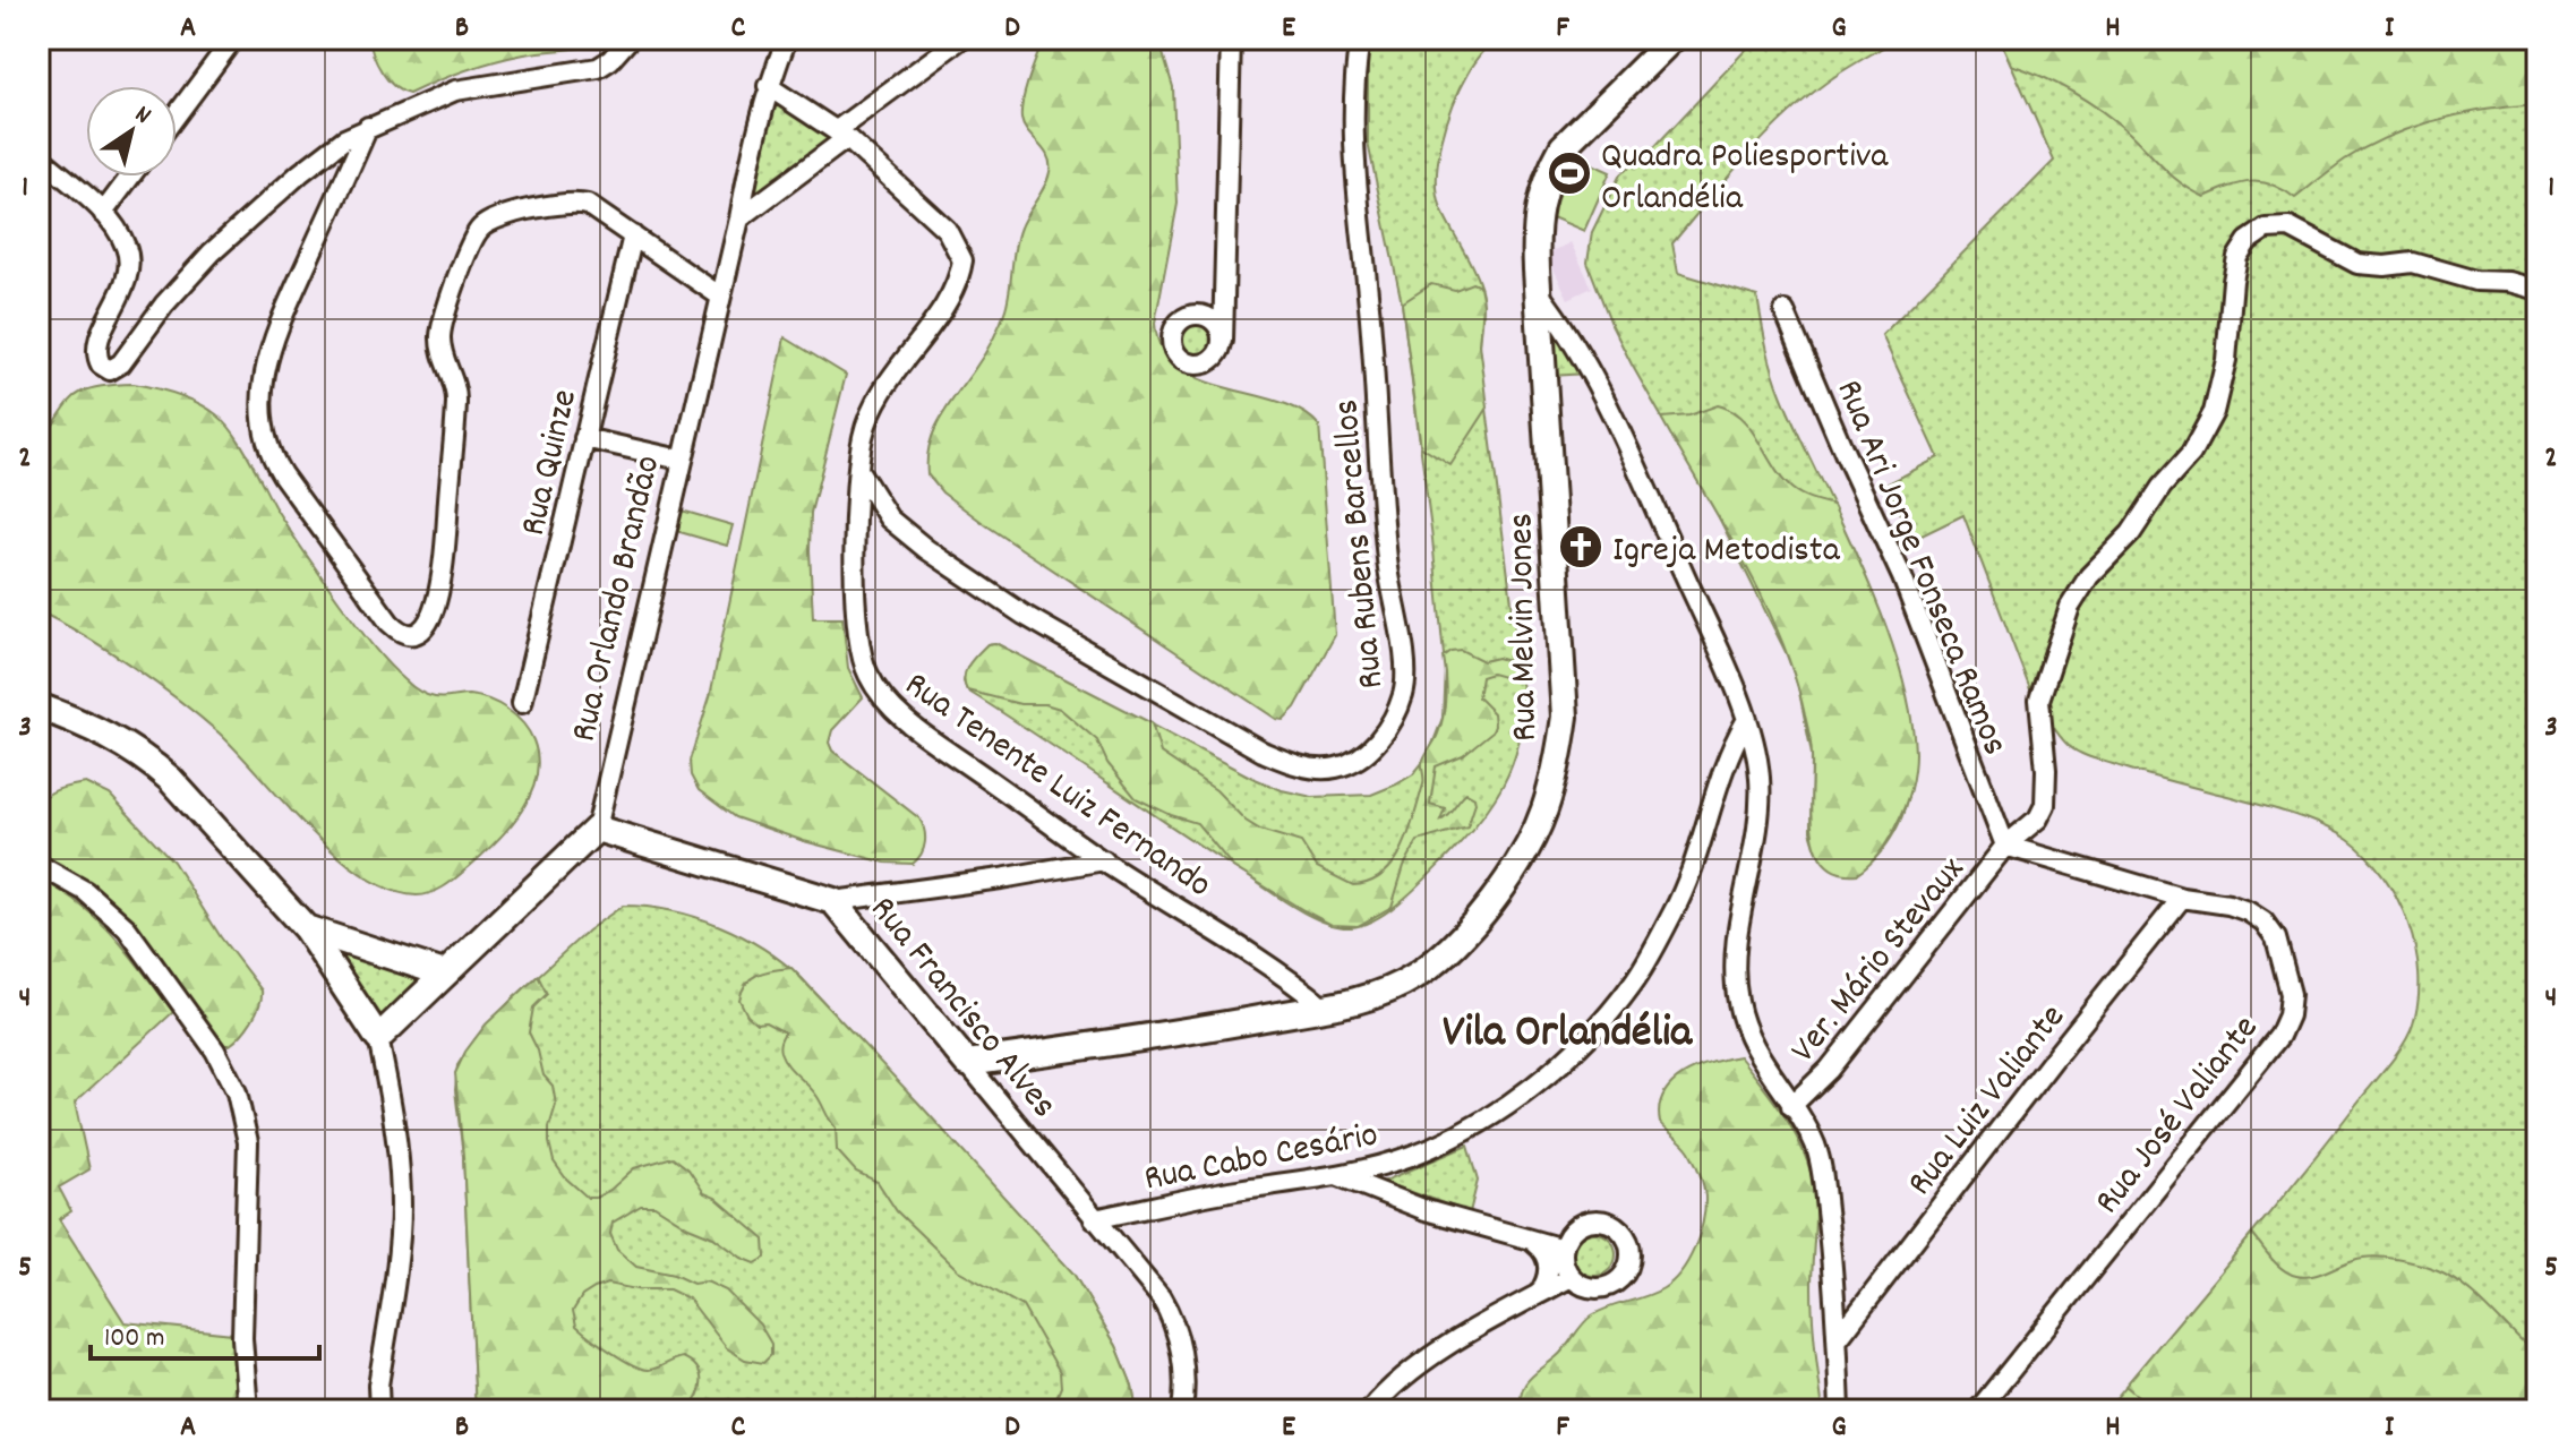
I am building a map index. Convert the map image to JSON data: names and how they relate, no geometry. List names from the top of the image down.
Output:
{
  "streets": {
    "street": [
      "Rua Quinze",
      "Rua Rubens Barcellos",
      "Rua Ari Jorge Fonseca Ramos",
      "Rua Orlando Brandão",
      "Rua Melvin Jones",
      "Rua Tenente Luiz Fernando",
      "Ver. Mário Stevaux",
      "Rua Francisco Alves",
      "Rua Luiz Valiante",
      "Rua José Valiante",
      "Rua Cabo Cesário"
    ]
  },
  "crossings": [
    ["Rua Rubens Barcellos", "Rua Tenente Luiz Fernando"],
    ["Rua Ari Jorge Fonseca Ramos", "Ver. Mário Stevaux"],
    ["Rua Ari Jorge Fonseca Ramos", "Rua José Valiante"],
    ["Rua Orlando Brandão", "Rua Tenente Luiz Fernando"],
    ["Rua Orlando Brandão", "Rua Francisco Alves"],
    ["Rua Melvin Jones", "Rua Tenente Luiz Fernando"],
    ["Rua Melvin Jones", "Rua Francisco Alves"],
    ["Ver. Mário Stevaux", "Rua José Valiante"],
    ["Rua Francisco Alves", "Rua Cabo Cesário"],
    ["Rua Luiz Valiante", "Rua José Valiante"]
  ],
  "districts": ["Vila Orlandélia"],
  "places": {
    "sports": ["Quadra Poliesportiva Orlandélia"],
    "church": ["Igreja Metodista"]
  },
  "scale_bar": "100 m",
  "north": "top right",
  "grid": {
    "columns": [
      "A",
      "B",
      "C",
      "D",
      "E",
      "F",
      "G",
      "H",
      "I"
    ],
    "rows": [
      "1",
      "2",
      "3",
      "4",
      "5"
    ]
  }
}
